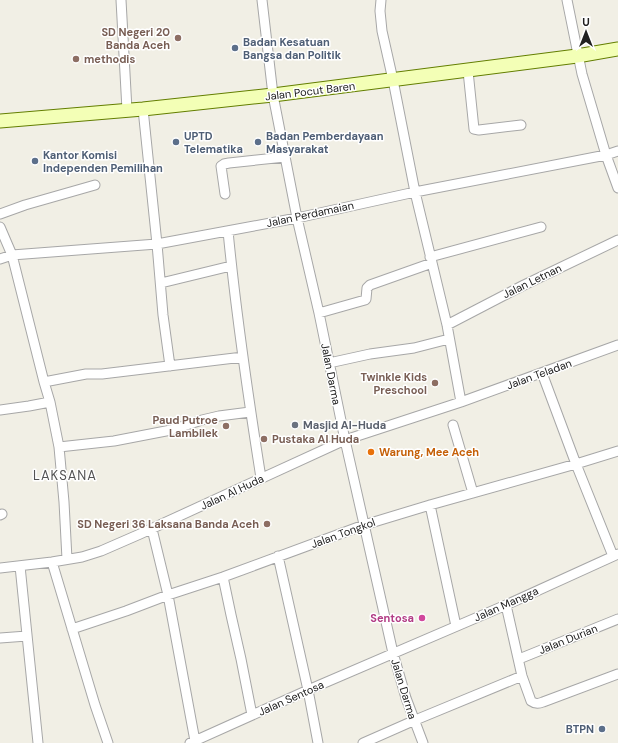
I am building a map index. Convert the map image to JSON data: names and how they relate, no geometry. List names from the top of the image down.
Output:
{
  "streets": {
    "main road": ["Jalan Pocut Baren"],
    "street": [
      "Jalan Perdamaian",
      "Jalan Letnan",
      "Jalan Darma",
      "Jalan Teladan",
      "Jalan Al Huda",
      "Jalan Tongkol",
      "Jalan Mangga",
      "Jalan Durian",
      "Jalan Sentosa"
    ]
  },
  "crossings": [
    ["Jalan Pocut Baren", "Jalan Darma"],
    ["Jalan Perdamaian", "Jalan Darma"],
    ["Jalan Darma", "Jalan Al Huda"],
    ["Jalan Darma", "Jalan Tongkol"],
    ["Jalan Darma", "Jalan Mangga"],
    ["Jalan Darma", "Jalan Sentosa"],
    ["Jalan Teladan", "Jalan Al Huda"],
    ["Jalan Mangga", "Jalan Sentosa"]
  ],
  "districts": ["LAKSANA"],
  "places": [
    "SD Negeri 20 Banda Aceh",
    "Badan Kesatuan Bangsa dan Politik",
    "methodis",
    "UPTD Telematika",
    "Badan Pemberdayaan Masyarakat",
    "Kantor Komisi Independen Pemilihan",
    "Twinkle Kids Preschool",
    "Masjid Al-Huda",
    "Paud Putroe Lambilek",
    "Pustaka Al Huda",
    "Warung, Mee Aceh",
    "SD Negeri 36 Laksana Banda Aceh",
    "Sentosa",
    "BTPN"
  ],
  "north": "top"
}
